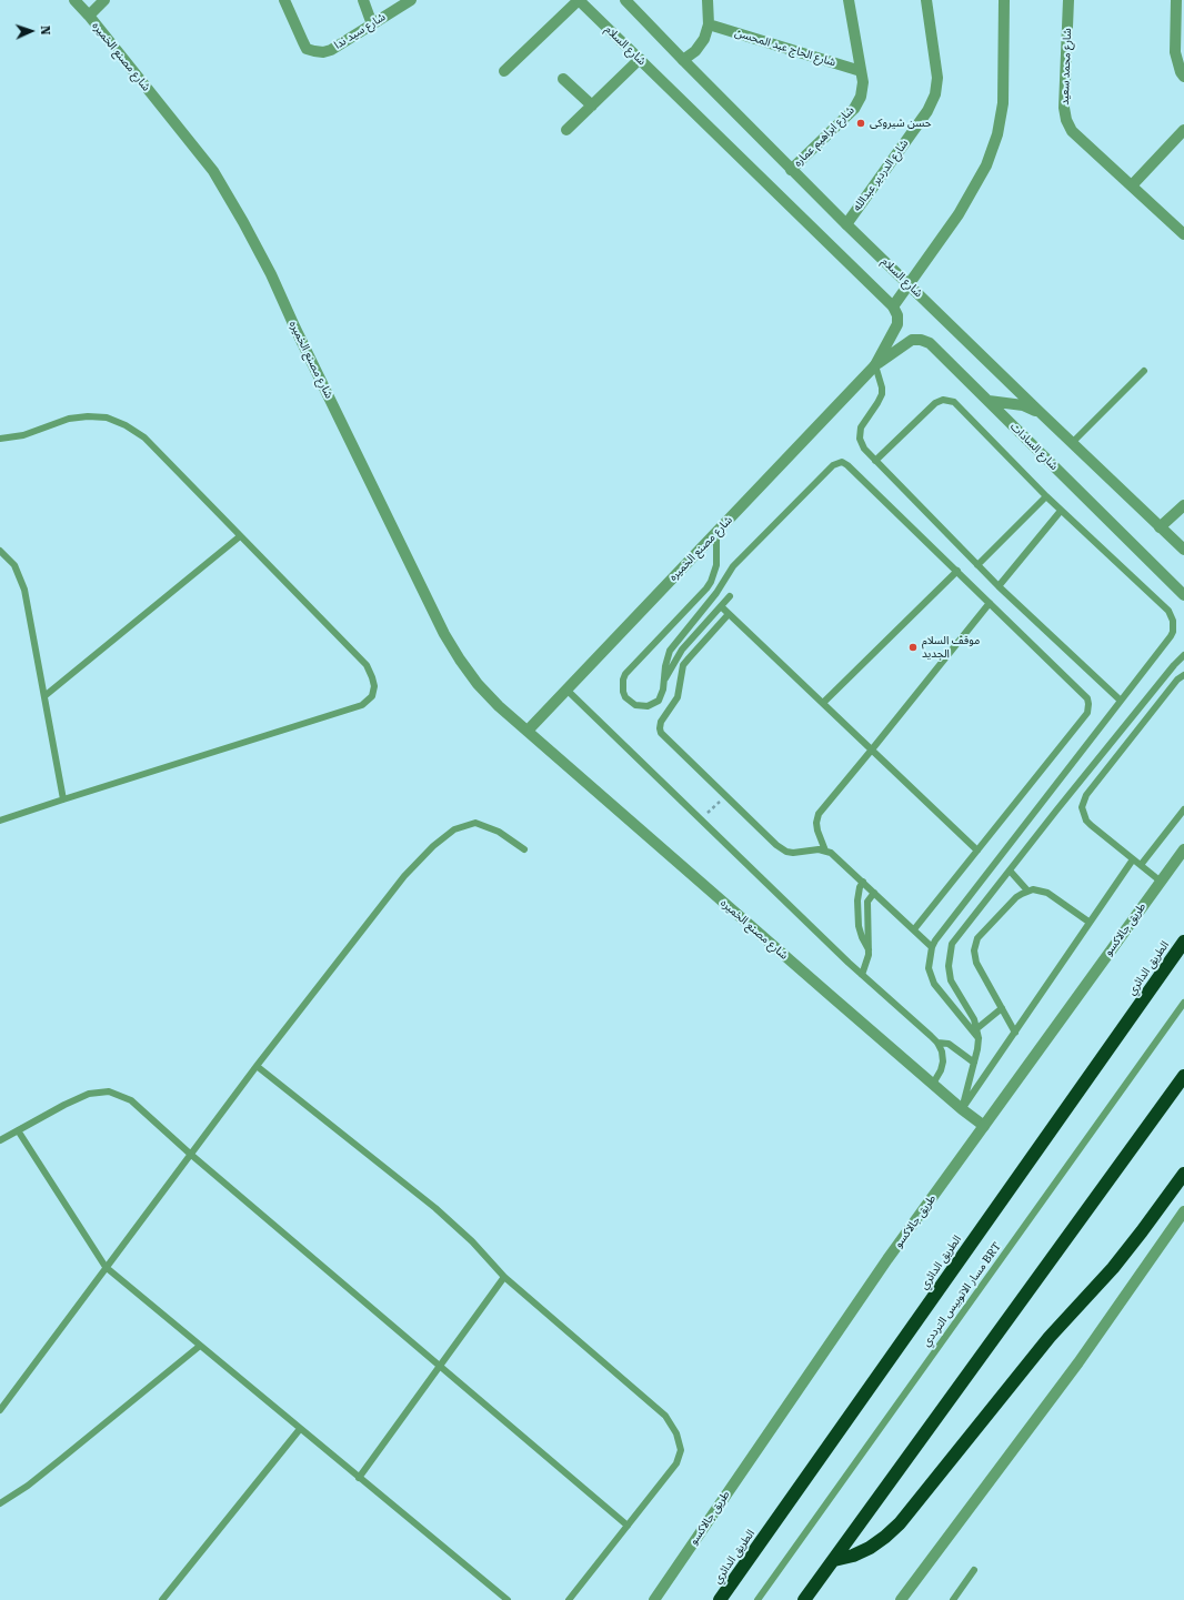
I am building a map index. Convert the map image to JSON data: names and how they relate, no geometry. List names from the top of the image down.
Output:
{
  "streets": {
    "highway": ["الطريق الدائري"],
    "street": [
      "شارع سيد ندا",
      "شارع السلام",
      "شارع الحاج عبد المحسن",
      "شارع مصنع الخميره",
      "شارع محمد سعيد",
      "شارع ابراهيم عماره",
      "شارع الدردير عبدالله",
      "شارع السادات",
      "طريق جالاكسو"
    ],
    "lane": ["مسار الاتوبيس الترددي BRT"]
  },
  "crossings": [
    ["شارع السلام", "شارع ابراهيم عماره"],
    ["شارع السلام", "شارع الدردير عبدالله"],
    ["شارع الحاج عبد المحسن", "شارع ابراهيم عماره"],
    ["شارع مصنع الخميره", "شارع السادات"],
    ["شارع مصنع الخميره", "طريق جالاكسو"]
  ],
  "places": ["حسن شيروكى", "موقف السلام الجديد"],
  "north": "right"
}
